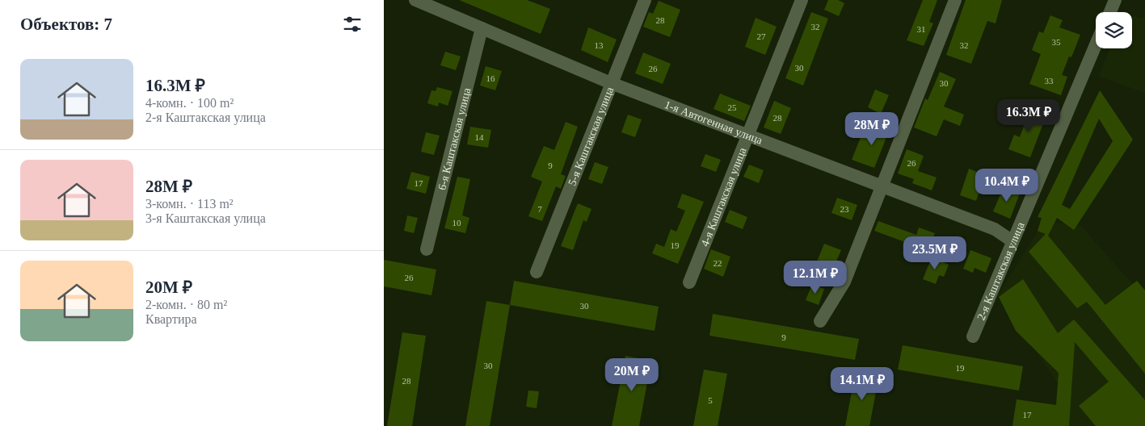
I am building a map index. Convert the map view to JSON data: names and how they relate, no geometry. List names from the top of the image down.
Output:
{
  "streets": {
    "street": [
      "1-я Автогенная улица",
      "5-я Каштакская улица",
      "6-я Каштакская улица",
      "4-я Каштакская улица",
      "2-я Каштакская улица"
    ]
  },
  "crossings": [
    ["1-я Автогенная улица", "5-я Каштакская улица"],
    ["1-я Автогенная улица", "6-я Каштакская улица"],
    ["1-я Автогенная улица", "4-я Каштакская улица"],
    ["1-я Автогенная улица", "2-я Каштакская улица"]
  ],
  "house_numbers": [
    "28",
    "32",
    "31",
    "27",
    "35",
    "13",
    "32",
    "30",
    "26",
    "16",
    "33",
    "30",
    "25",
    "28",
    "14",
    "26",
    "9",
    "17",
    "7",
    "23",
    "10",
    "19",
    "22",
    "26",
    "30",
    "9",
    "30",
    "19",
    "28",
    "5",
    "17"
  ],
  "page": {
    "heading": "Объектов: 7",
    "list": [
      {
        "name": "16.3M ₽",
        "note": "4-комн. · 100 m² · 2-я Каштакская улица"
      },
      {
        "name": "28M ₽",
        "note": "3-комн. · 113 m² · 3-я Каштакская улица"
      },
      {
        "name": "20M ₽",
        "note": "2-комн. · 80 m² · Квартира"
      }
    ],
    "price": [
      "16.3M ₽",
      "28M ₽",
      "10.4M ₽",
      "23.5M ₽",
      "12.1M ₽",
      "20M ₽",
      "14.1M ₽"
    ]
  }
}
